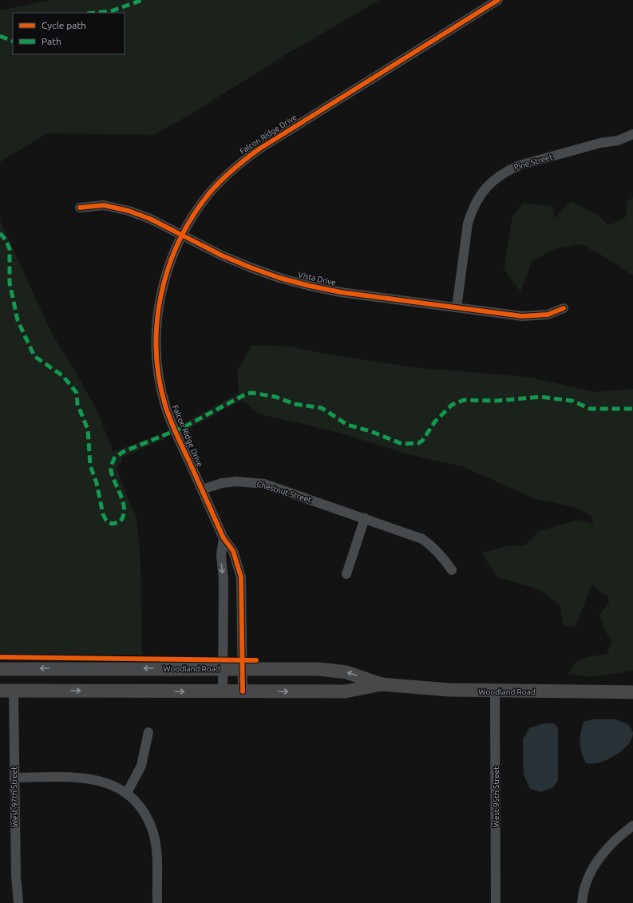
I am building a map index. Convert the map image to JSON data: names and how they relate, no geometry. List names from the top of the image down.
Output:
{
  "streets": {
    "main road": ["Woodland Road"],
    "street": [
      "Falcon Ridge Drive",
      "Pine Street",
      "Vista Drive",
      "Chestnut Street",
      "West 97th Street",
      "West 95th Street"
    ]
  },
  "crossings": [
    ["Falcon Ridge Drive", "Vista Drive"],
    ["Falcon Ridge Drive", "Chestnut Street"],
    ["Falcon Ridge Drive", "Woodland Road"],
    ["Pine Street", "Vista Drive"],
    ["Woodland Road", "West 97th Street"],
    ["Woodland Road", "West 95th Street"]
  ],
  "legend": ["Cycle path", "Path"]
}
